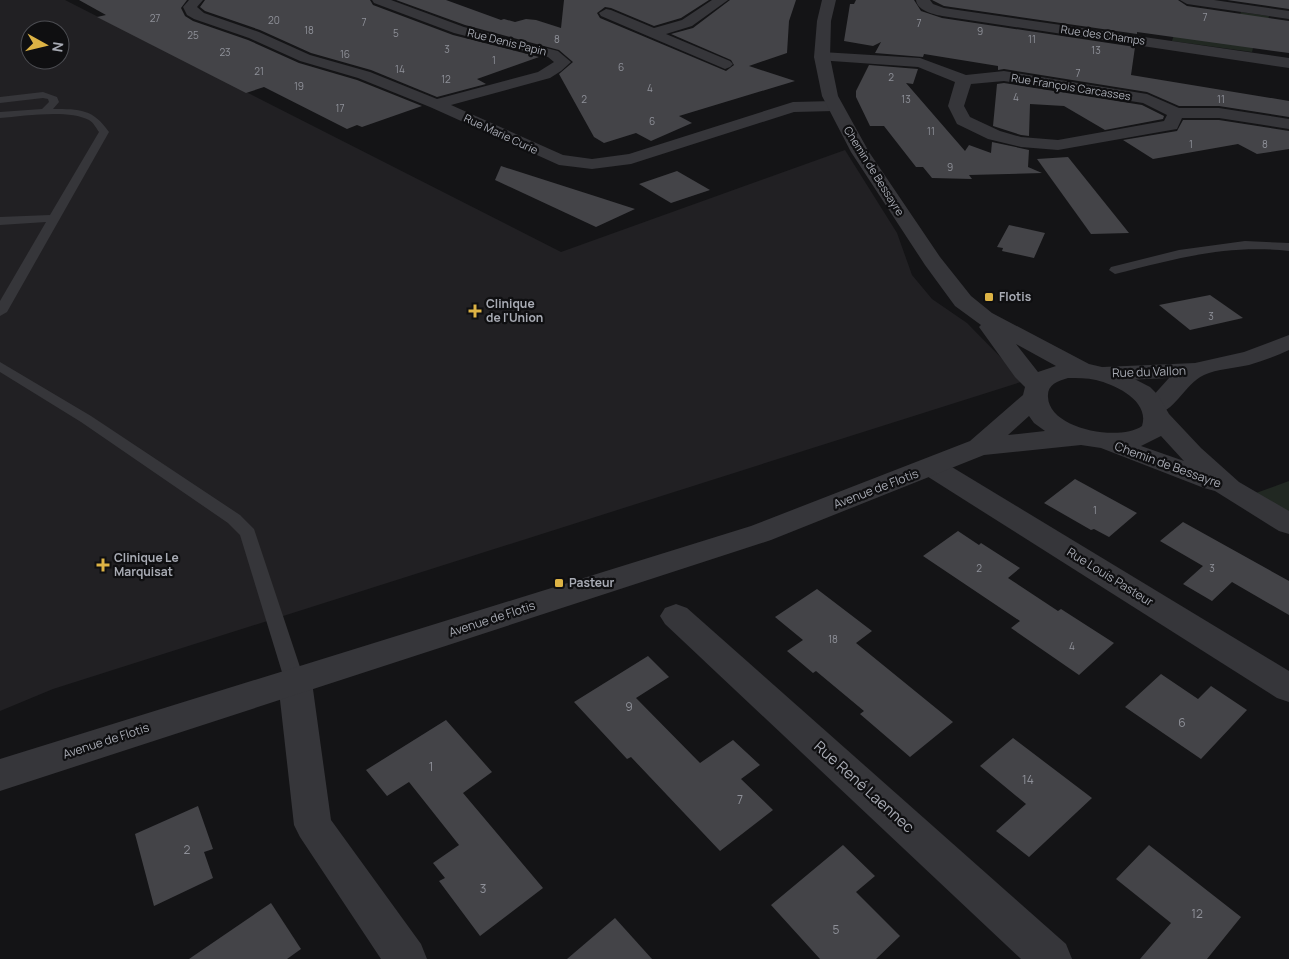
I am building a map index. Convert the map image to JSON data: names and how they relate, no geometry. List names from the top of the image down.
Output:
{
  "streets": {
    "street": [
      "Rue des Champs",
      "Rue Denis Papin",
      "Rue François Carcasses",
      "Rue Marie Curie",
      "Chemin de Bessayre",
      "Rue du Vallon",
      "Avenue de Flotis",
      "Rue Louis Pasteur",
      "Rue René Laennec"
    ]
  },
  "crossings": [
    ["Rue Denis Papin", "Rue Marie Curie"],
    ["Rue François Carcasses", "Chemin de Bessayre"],
    ["Rue Marie Curie", "Chemin de Bessayre"],
    ["Chemin de Bessayre", "Rue du Vallon"],
    ["Chemin de Bessayre", "Avenue de Flotis"],
    ["Rue du Vallon", "Avenue de Flotis"],
    ["Avenue de Flotis", "Rue Louis Pasteur"]
  ],
  "places": {
    "transit": ["Flotis", "Pasteur"],
    "health": ["Clinique de l'Union", "Clinique Le Marquisat"]
  },
  "house_numbers": [
    "7",
    "27",
    "20",
    "7",
    "7",
    "18",
    "9",
    "5",
    "25",
    "8",
    "11",
    "3",
    "13",
    "23",
    "16",
    "1",
    "6",
    "14",
    "21",
    "7",
    "2",
    "12",
    "19",
    "4",
    "4",
    "2",
    "13",
    "11",
    "17",
    "6",
    "11",
    "1",
    "8",
    "9",
    "3",
    "1",
    "2",
    "3",
    "18",
    "4",
    "9",
    "6",
    "1",
    "14",
    "7",
    "2",
    "3",
    "12",
    "5"
  ],
  "north": "right"
}
